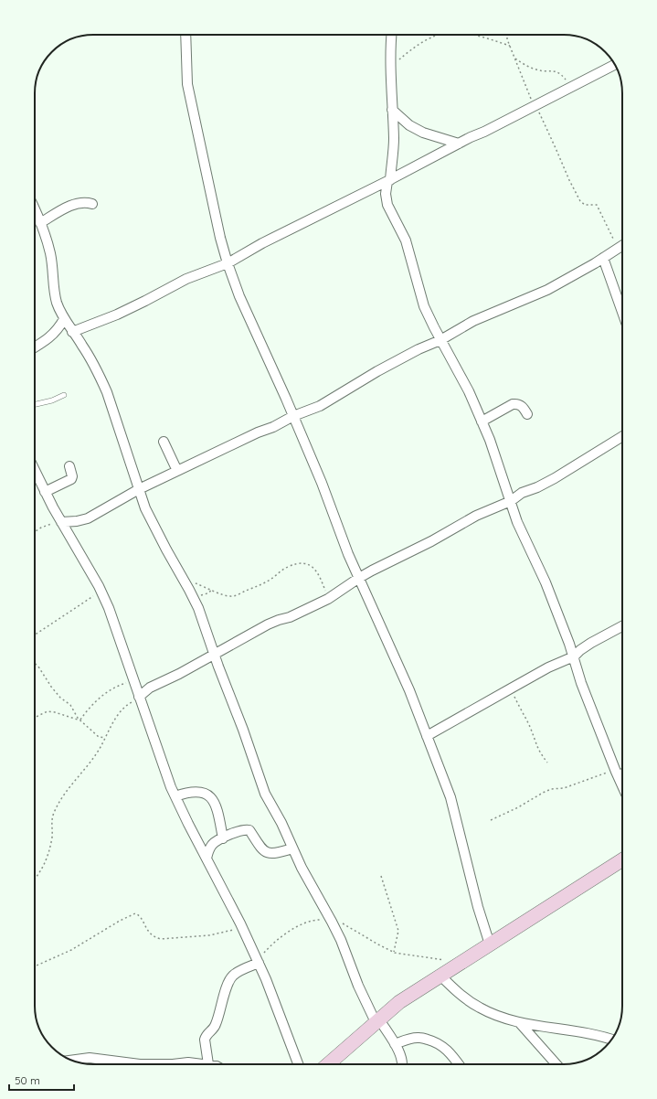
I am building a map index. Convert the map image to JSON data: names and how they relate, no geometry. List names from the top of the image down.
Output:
{
  "scale_bar": "50 m"
}
